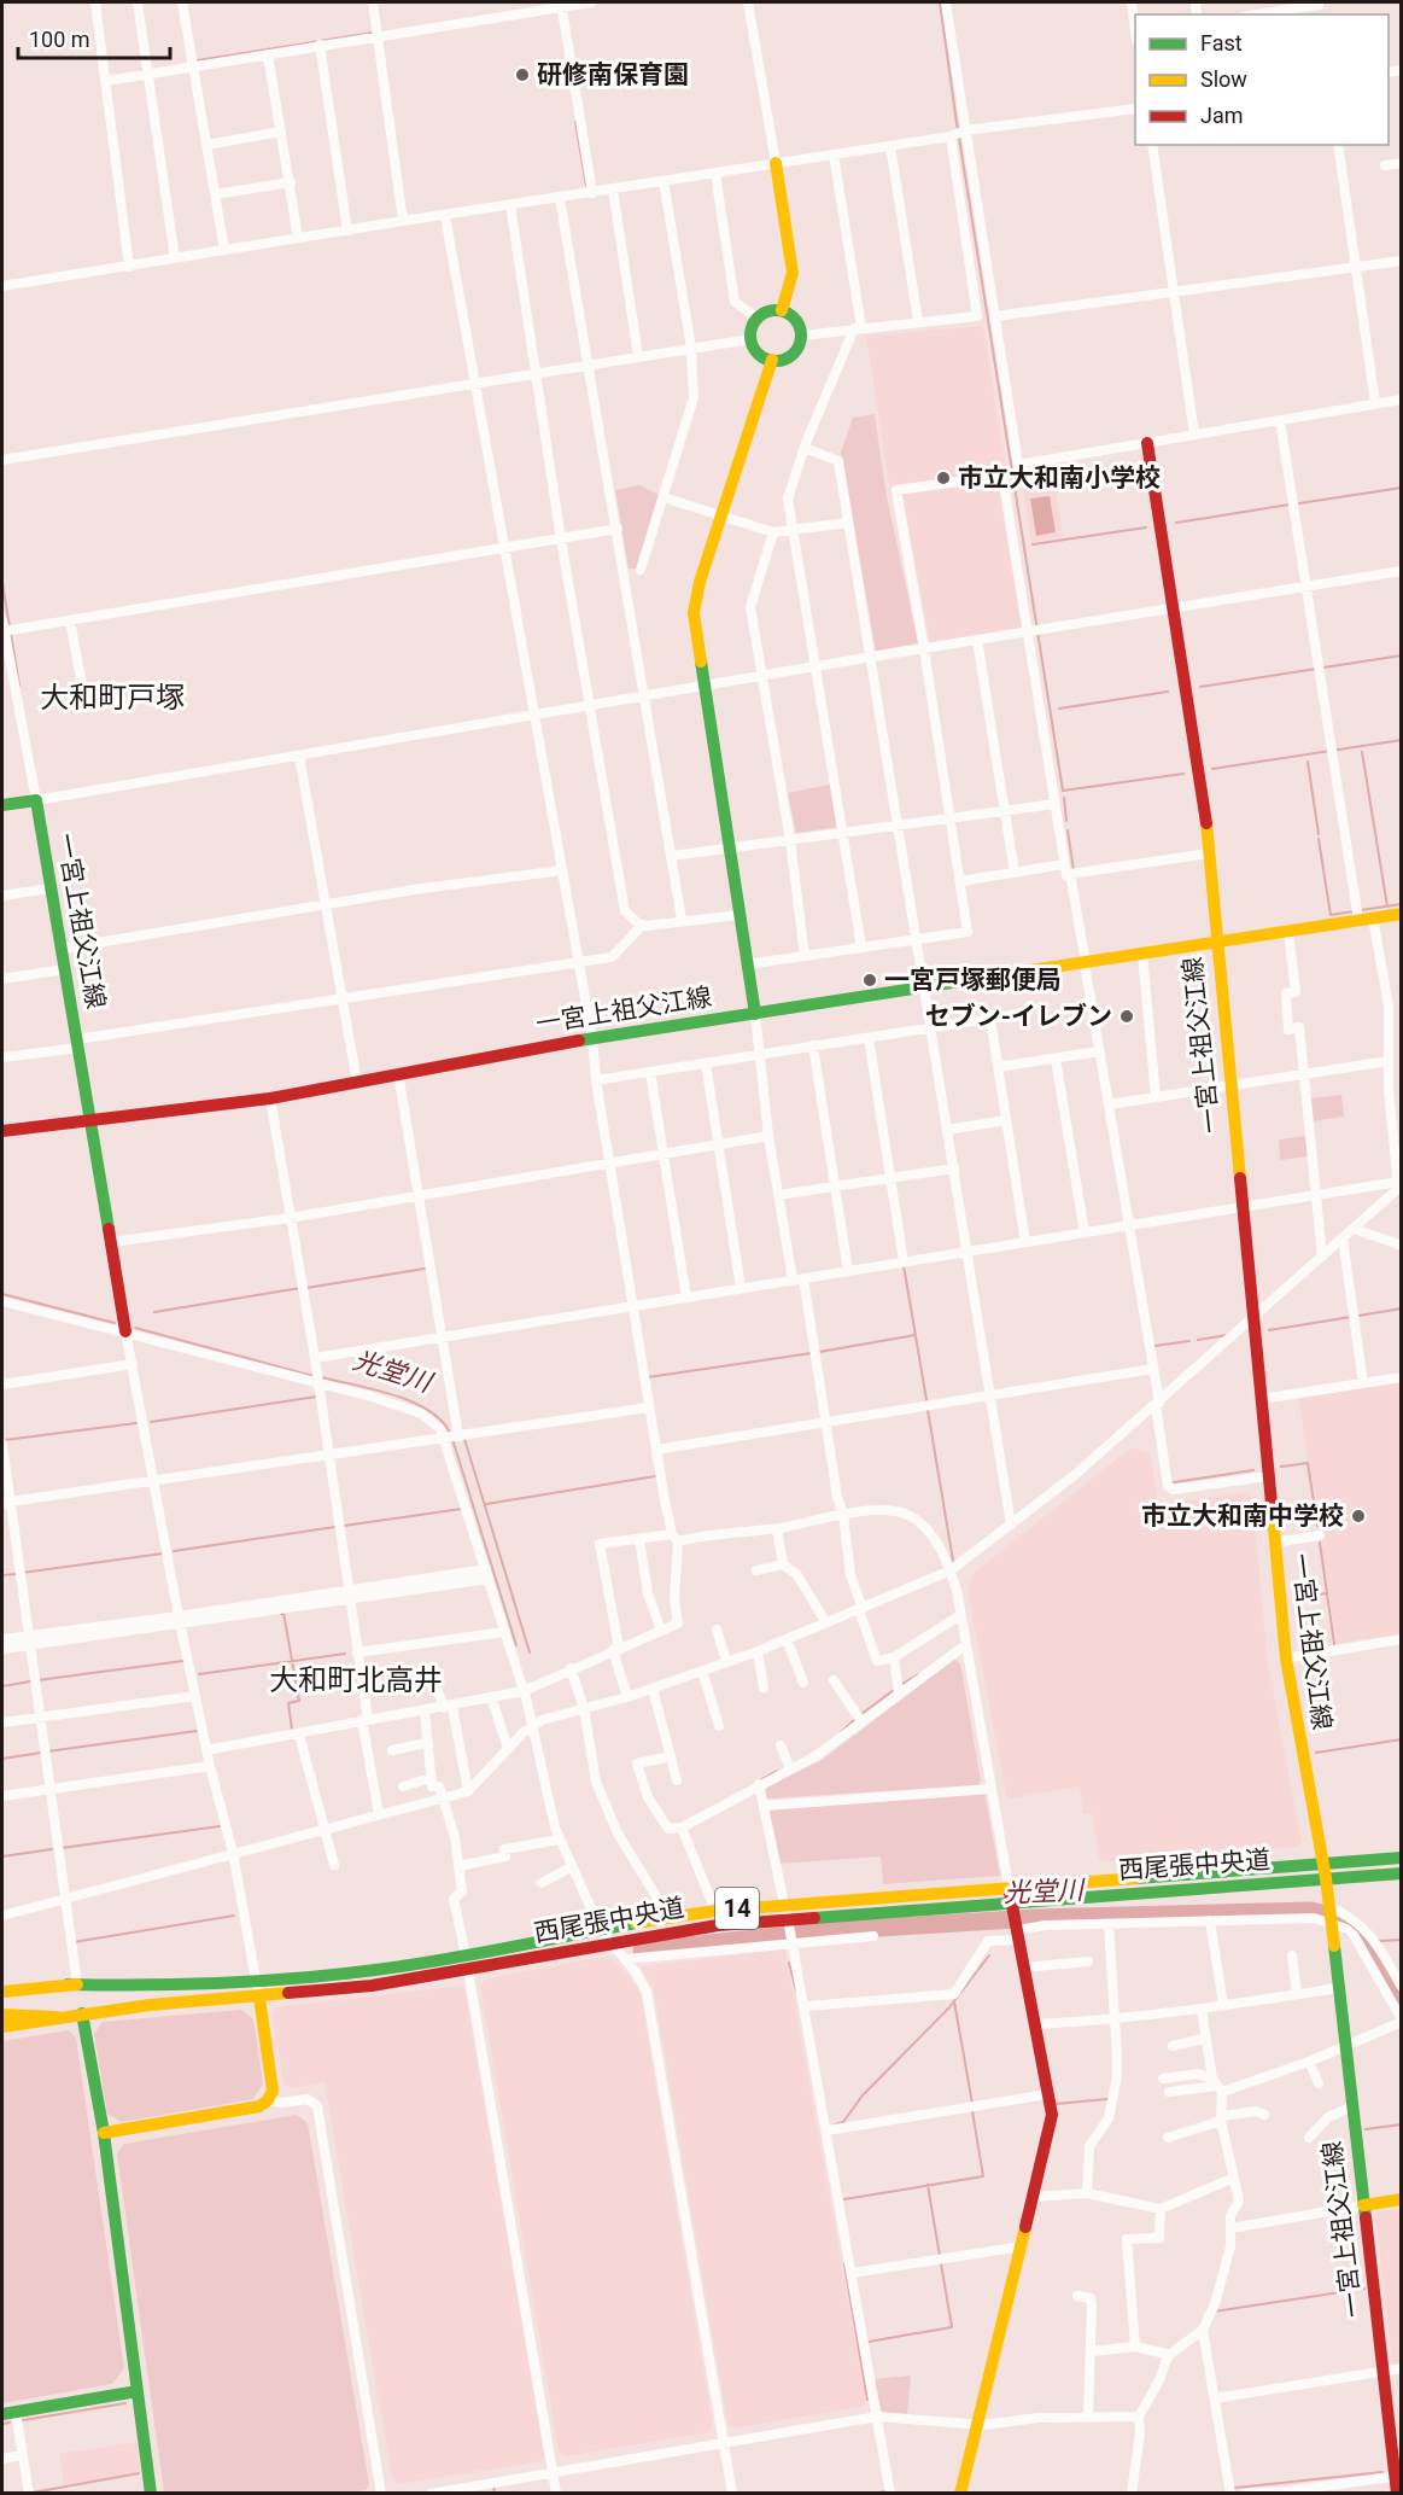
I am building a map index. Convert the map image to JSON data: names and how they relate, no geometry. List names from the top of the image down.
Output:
{
  "streets": {
    "main road": ["一宮上祖父江線", "西尾張中央道", "14"]
  },
  "crossings": [
    ["一宮上祖父江線", "西尾張中央道"]
  ],
  "districts": ["大和町戸塚", "大和町北高井"],
  "water": ["光堂川"],
  "places": [
    "研修南保育園",
    "市立大和南小学校",
    "一宮戸塚郵便局",
    "セブン-イレブン",
    "市立大和南中学校"
  ],
  "legend": ["Fast", "Slow", "Jam"],
  "scale_bar": "100 m"
}
